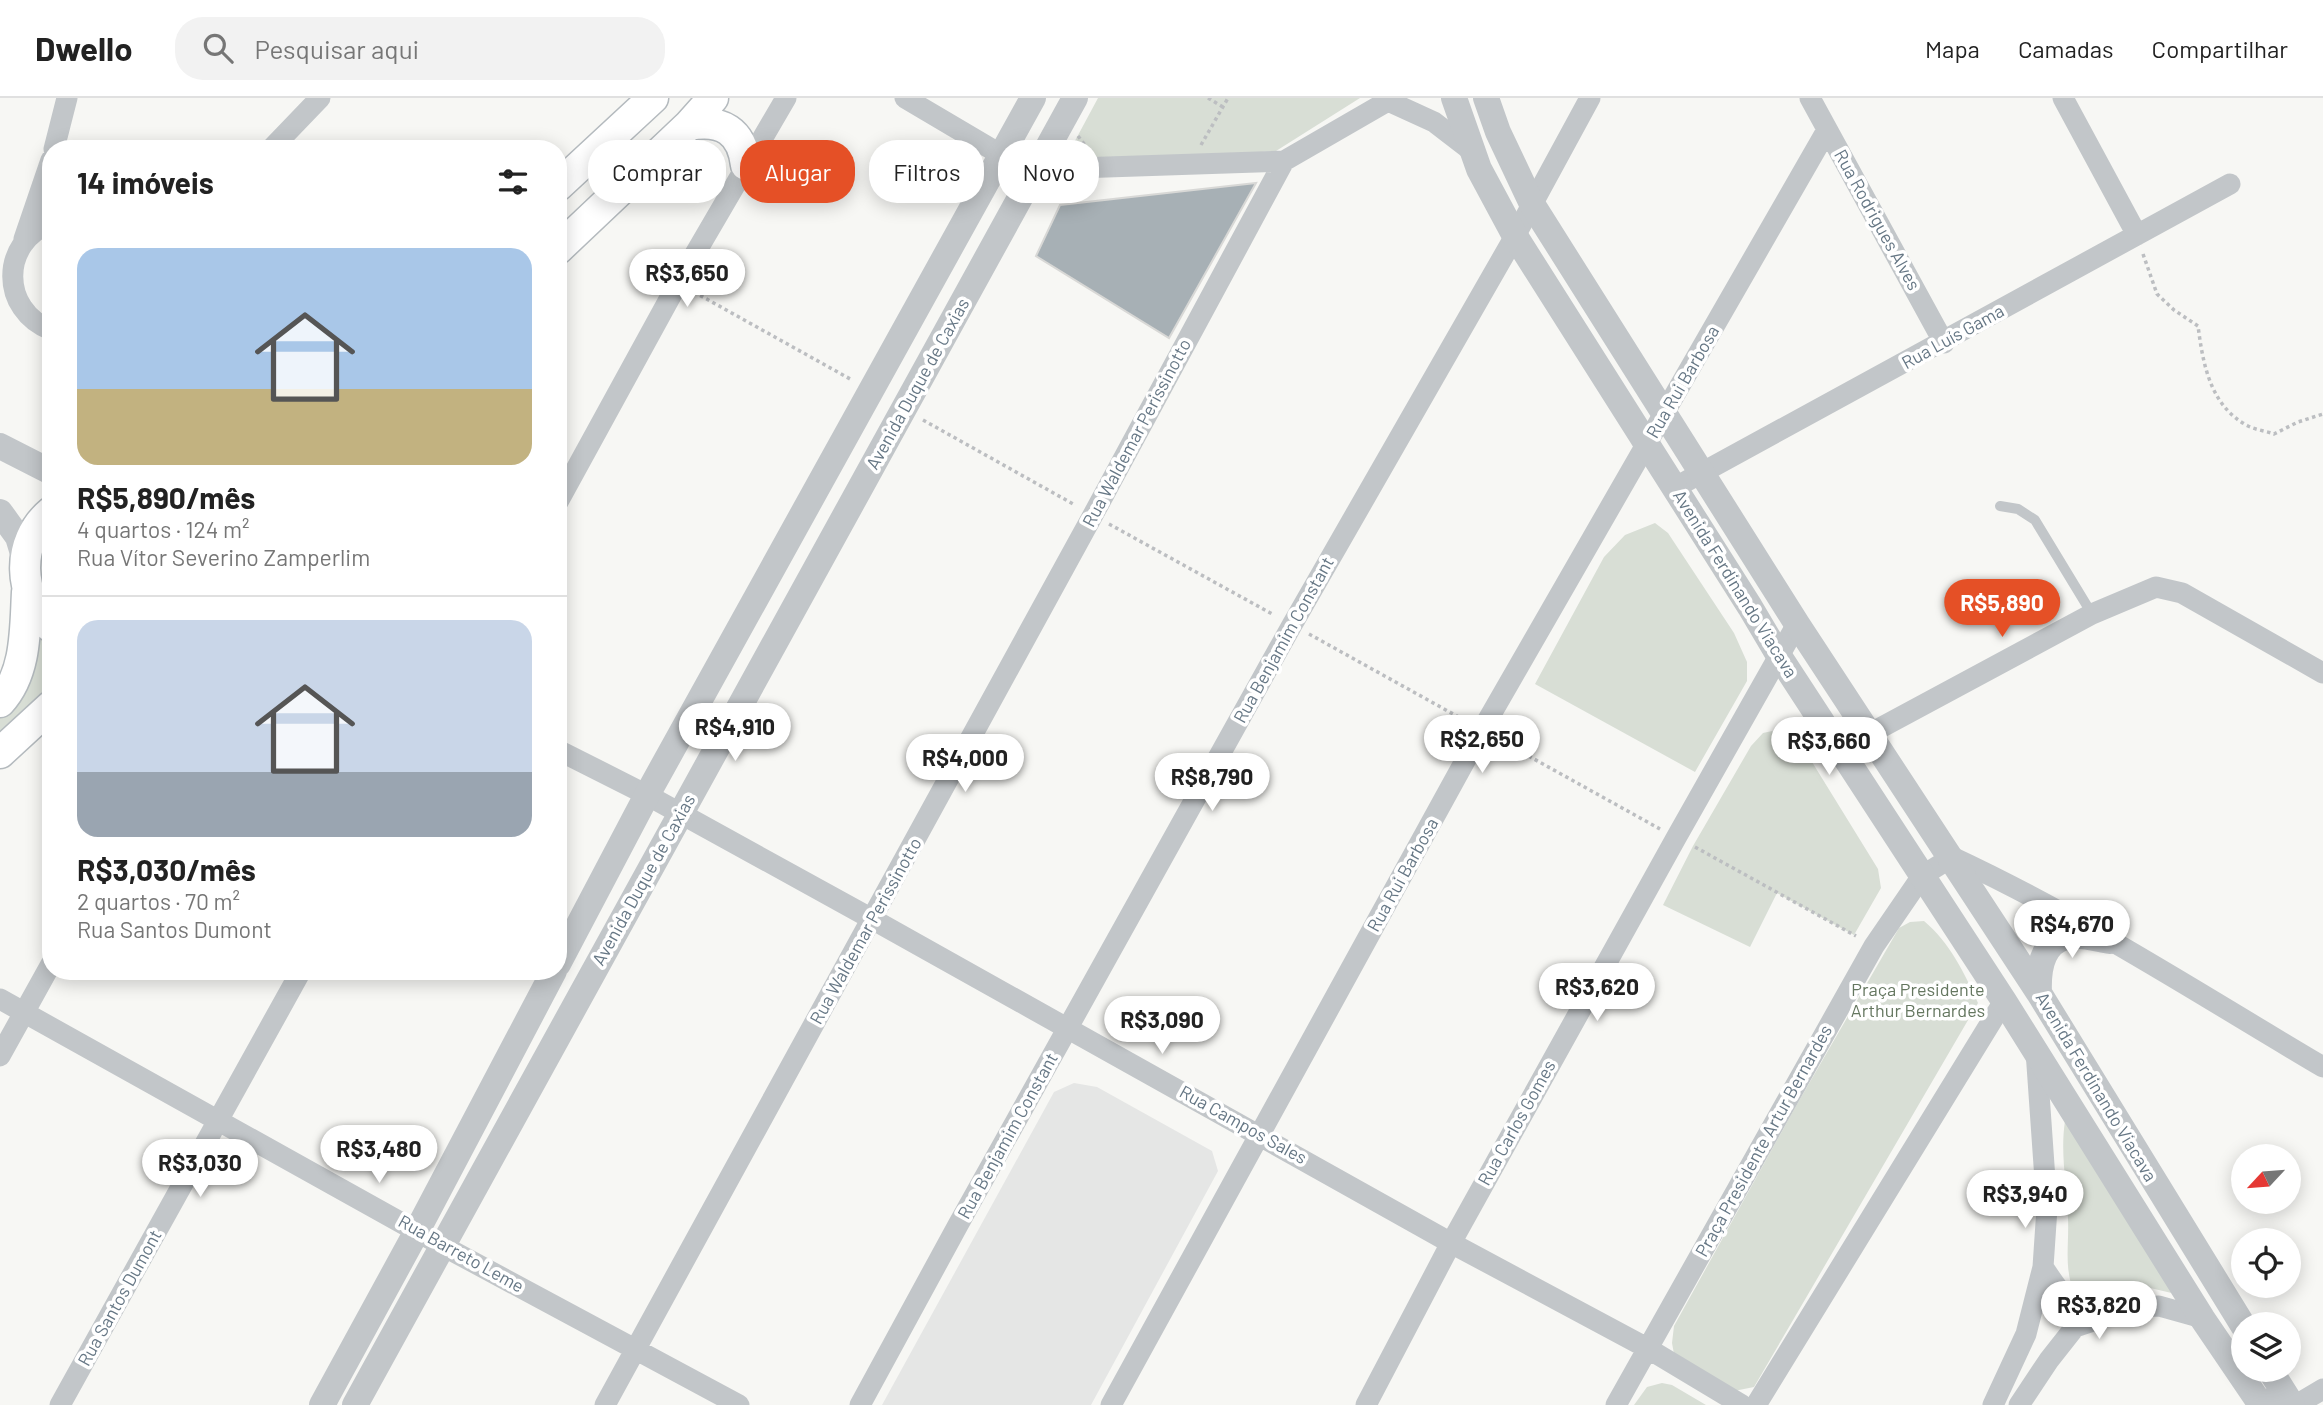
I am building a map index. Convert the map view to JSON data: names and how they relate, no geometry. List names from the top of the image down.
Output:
{
  "streets": {
    "street": [
      "Rua Rodrigues Alves",
      "Rua Luís Gama",
      "Rua Rui Barbosa",
      "Avenida Duque de Caxias",
      "Rua Waldemar Perissinotto",
      "Avenida Ferdinando Viacava",
      "Rua Benjamim Constant",
      "Rua Carlos Gomes",
      "Rua Campos Sales",
      "Praça Presidente Artur Bernardes",
      "Rua Barreto Leme",
      "Rua Santos Dumont"
    ]
  },
  "crossings": [
    ["Rua Rodrigues Alves", "Rua Luís Gama"],
    ["Rua Rodrigues Alves", "Rua Rui Barbosa"],
    ["Rua Luís Gama", "Avenida Ferdinando Viacava"],
    ["Rua Rui Barbosa", "Avenida Ferdinando Viacava"],
    ["Rua Rui Barbosa", "Rua Campos Sales"],
    ["Avenida Duque de Caxias", "Rua Campos Sales"],
    ["Avenida Duque de Caxias", "Rua Barreto Leme"],
    ["Rua Waldemar Perissinotto", "Rua Campos Sales"],
    ["Rua Waldemar Perissinotto", "Rua Barreto Leme"],
    ["Avenida Ferdinando Viacava", "Rua Benjamim Constant"],
    ["Avenida Ferdinando Viacava", "Rua Carlos Gomes"],
    ["Avenida Ferdinando Viacava", "Praça Presidente Artur Bernardes"],
    ["Rua Benjamim Constant", "Rua Campos Sales"],
    ["Rua Carlos Gomes", "Rua Campos Sales"],
    ["Rua Campos Sales", "Praça Presidente Artur Bernardes"],
    ["Rua Barreto Leme", "Rua Santos Dumont"]
  ],
  "parks": ["Praça Presidente Arthur Bernardes"],
  "north": "bottom left",
  "page": {
    "header": "Dwello",
    "search": "Pesquisar aqui",
    "nav": ["Mapa", "Camadas", "Compartilhar"],
    "chip": [
      "Comprar",
      "Alugar",
      "Filtros",
      "Novo"
    ],
    "heading": "14 imóveis",
    "list": [
      {
        "name": "R$5,890/mês",
        "note": "4 quartos · 124 m² · Rua Vítor Severino Zamperlim"
      },
      {
        "name": "R$3,030/mês",
        "note": "2 quartos · 70 m² · Rua Santos Dumont"
      }
    ],
    "price": [
      "R$3,650",
      "R$5,890",
      "R$4,910",
      "R$2,650",
      "R$3,660",
      "R$4,000",
      "R$8,790",
      "R$4,670",
      "R$3,620",
      "R$3,090",
      "R$3,480",
      "R$3,030",
      "R$3,940",
      "R$3,820"
    ]
  }
}
